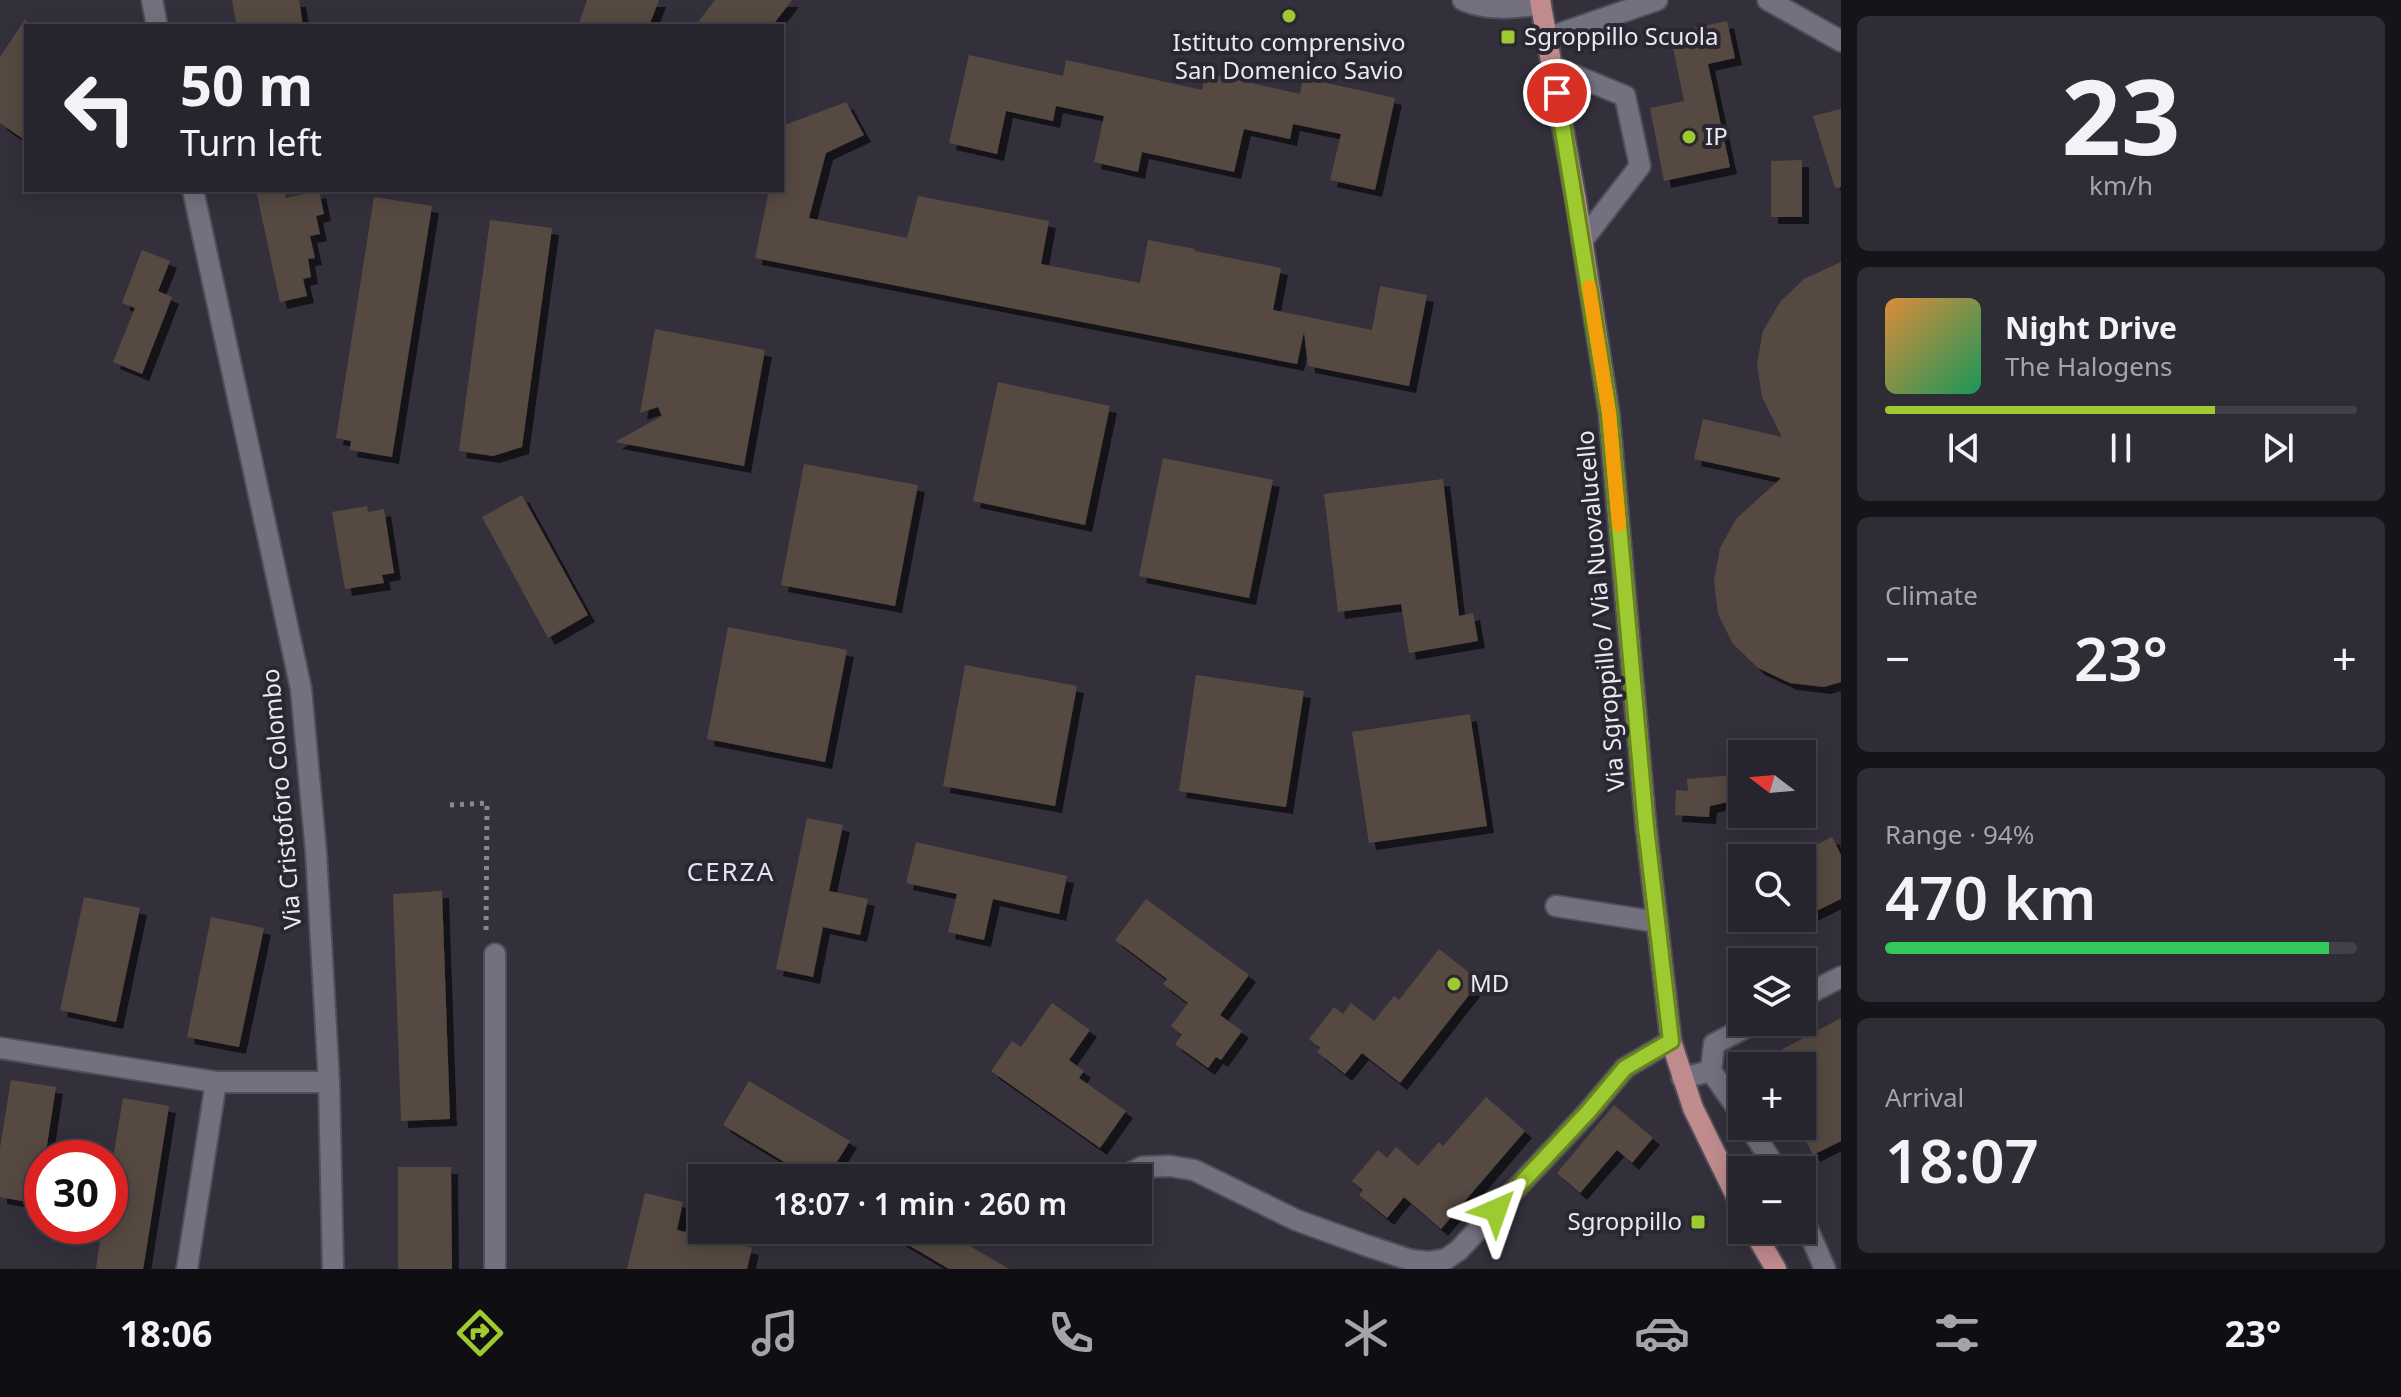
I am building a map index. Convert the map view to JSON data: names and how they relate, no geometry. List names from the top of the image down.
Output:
{
  "streets": {
    "main road": ["Via Sgroppillo / Via Nuovalucello"],
    "street": ["Via Cristoforo Colombo"]
  },
  "districts": ["CERZA"],
  "places": {
    "other": ["Istituto comprensivo San Domenico Savio", "IP", "MD"],
    "transit": ["Sgroppillo Scuola", "Sgroppillo"]
  },
  "north": "left",
  "page": {
    "tile": [
      ["23", "km/h"],
      "Climate",
      ["Range · 94%", "470 km"],
      ["Arrival", "18:07"]
    ],
    "turn": ["50 m", "Turn left"],
    "song": ["Night Drive", "The Halogens"],
    "heat": ["−", "23°", "+"],
    "map_buttons": ["+", "−"],
    "limit": "30",
    "trip": "18:07 · 1 min · 260 m",
    "tabs": ["18:06", "23°"]
  }
}
